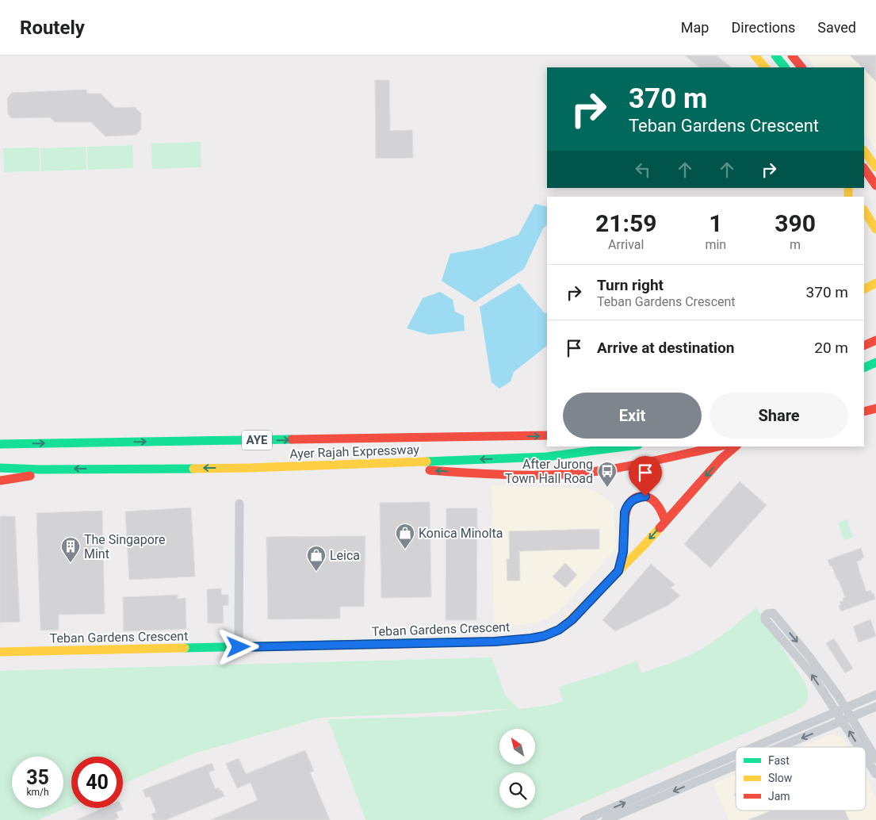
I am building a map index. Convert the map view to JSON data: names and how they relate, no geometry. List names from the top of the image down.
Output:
{
  "streets": {
    "main road": ["AYE", "Ayer Rajah Expressway", "Teban Gardens Crescent"]
  },
  "places": {
    "bus stop": ["After Jurong Town Hall Road"],
    "shop": ["Konica Minolta", "Leica"],
    "building": ["The Singapore Mint"]
  },
  "legend": ["Fast", "Slow", "Jam"],
  "north": "top left",
  "page": {
    "header": "Routely",
    "nav": ["Map", "Directions", "Saved"],
    "turn": ["370 m", "Teban Gardens Crescent"],
    "eta": [
      "21:59",
      "Arrival",
      "1",
      "min",
      "390",
      "m"
    ],
    "list": [
      {
        "name": "Turn right",
        "note": "Teban Gardens Crescent",
        "value": "370 m"
      },
      {
        "name": "Arrive at destination",
        "value": "20 m"
      }
    ],
    "buttons": ["Exit", "Share"],
    "speed": "35 km/h",
    "limit": "40"
  }
}
